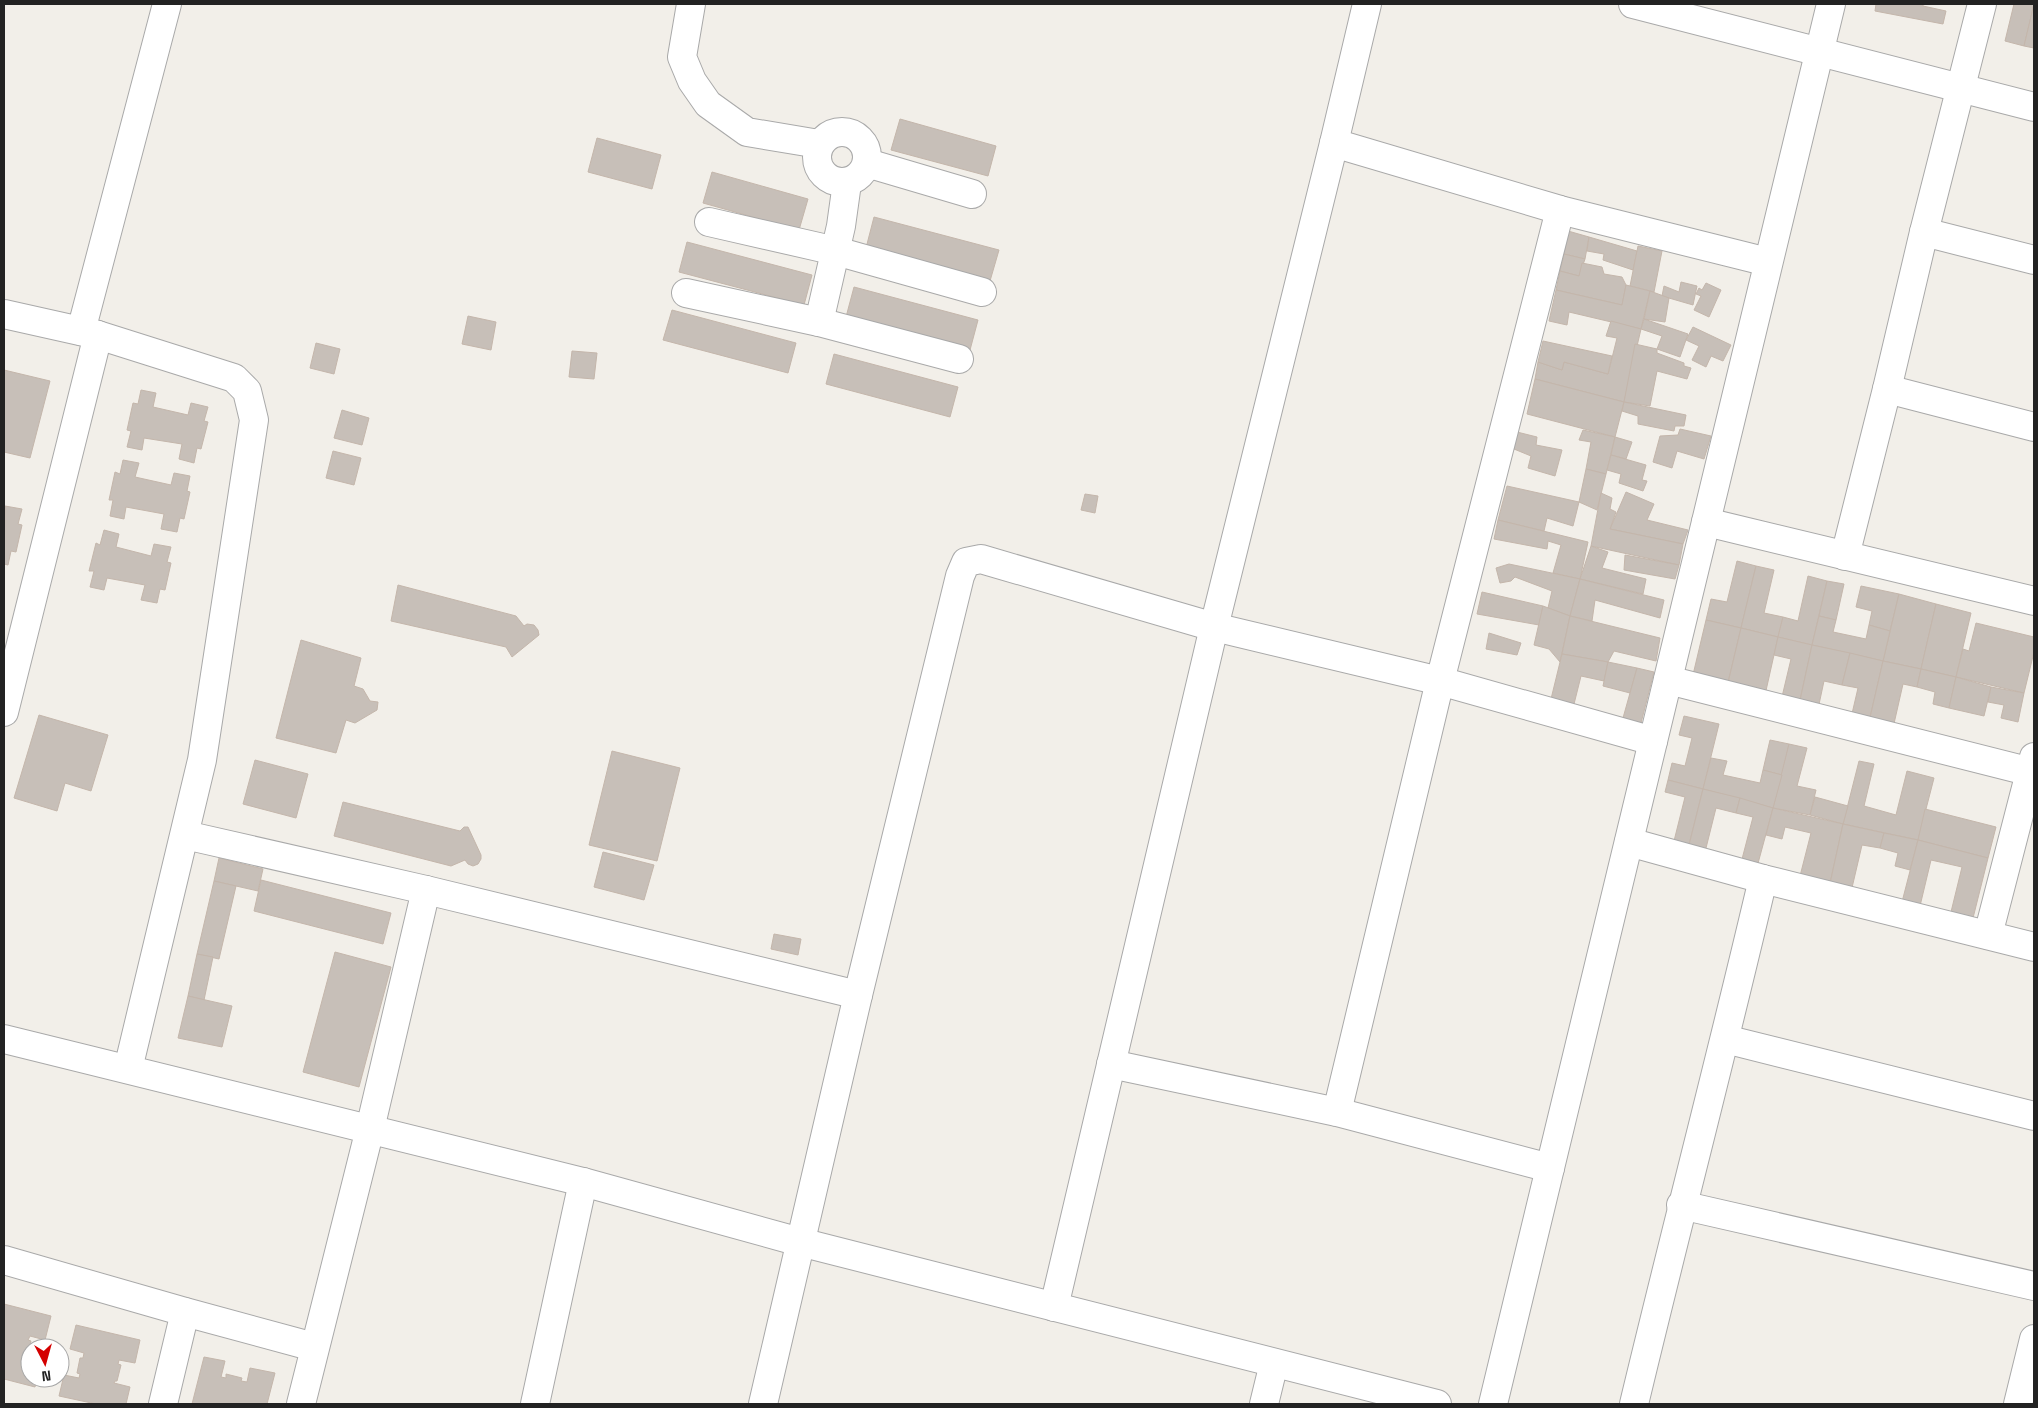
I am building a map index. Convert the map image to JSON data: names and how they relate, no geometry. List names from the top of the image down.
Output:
{
  "north": "bottom"
}
